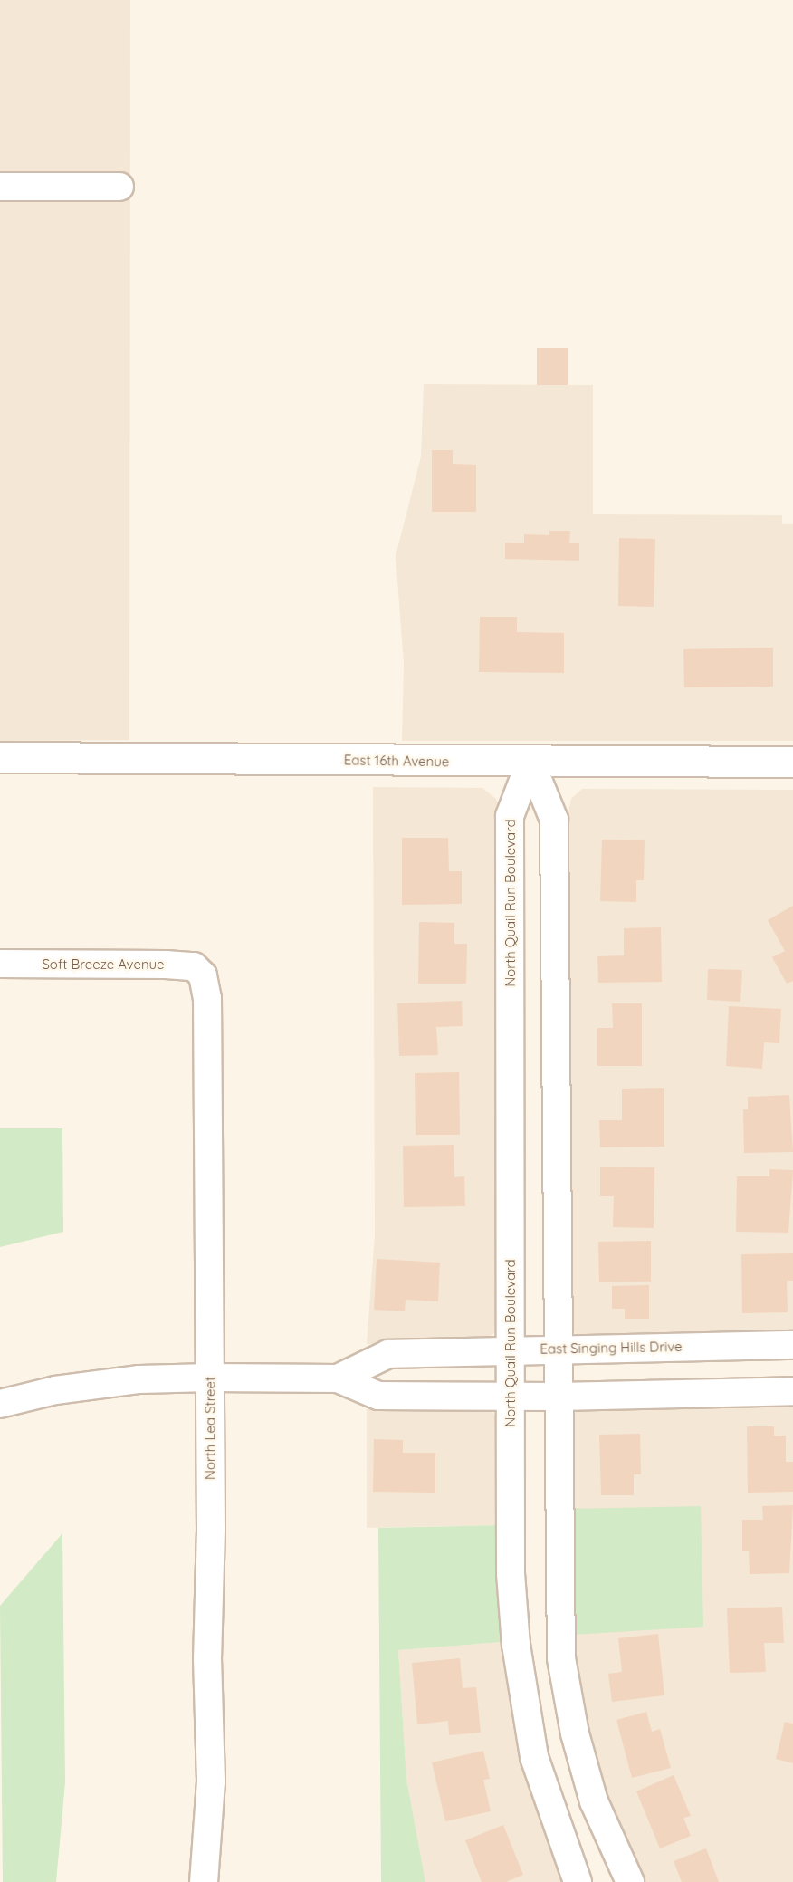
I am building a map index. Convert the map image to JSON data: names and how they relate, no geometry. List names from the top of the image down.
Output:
{
  "streets": {
    "street": [
      "East 16th Avenue",
      "North Quail Run Boulevard",
      "Soft Breeze Avenue",
      "East Singing Hills Drive",
      "North Lea Street"
    ]
  },
  "crossings": [
    ["East 16th Avenue", "North Quail Run Boulevard"],
    ["North Quail Run Boulevard", "East Singing Hills Drive"],
    ["Soft Breeze Avenue", "North Lea Street"],
    ["East Singing Hills Drive", "North Lea Street"]
  ]
}
